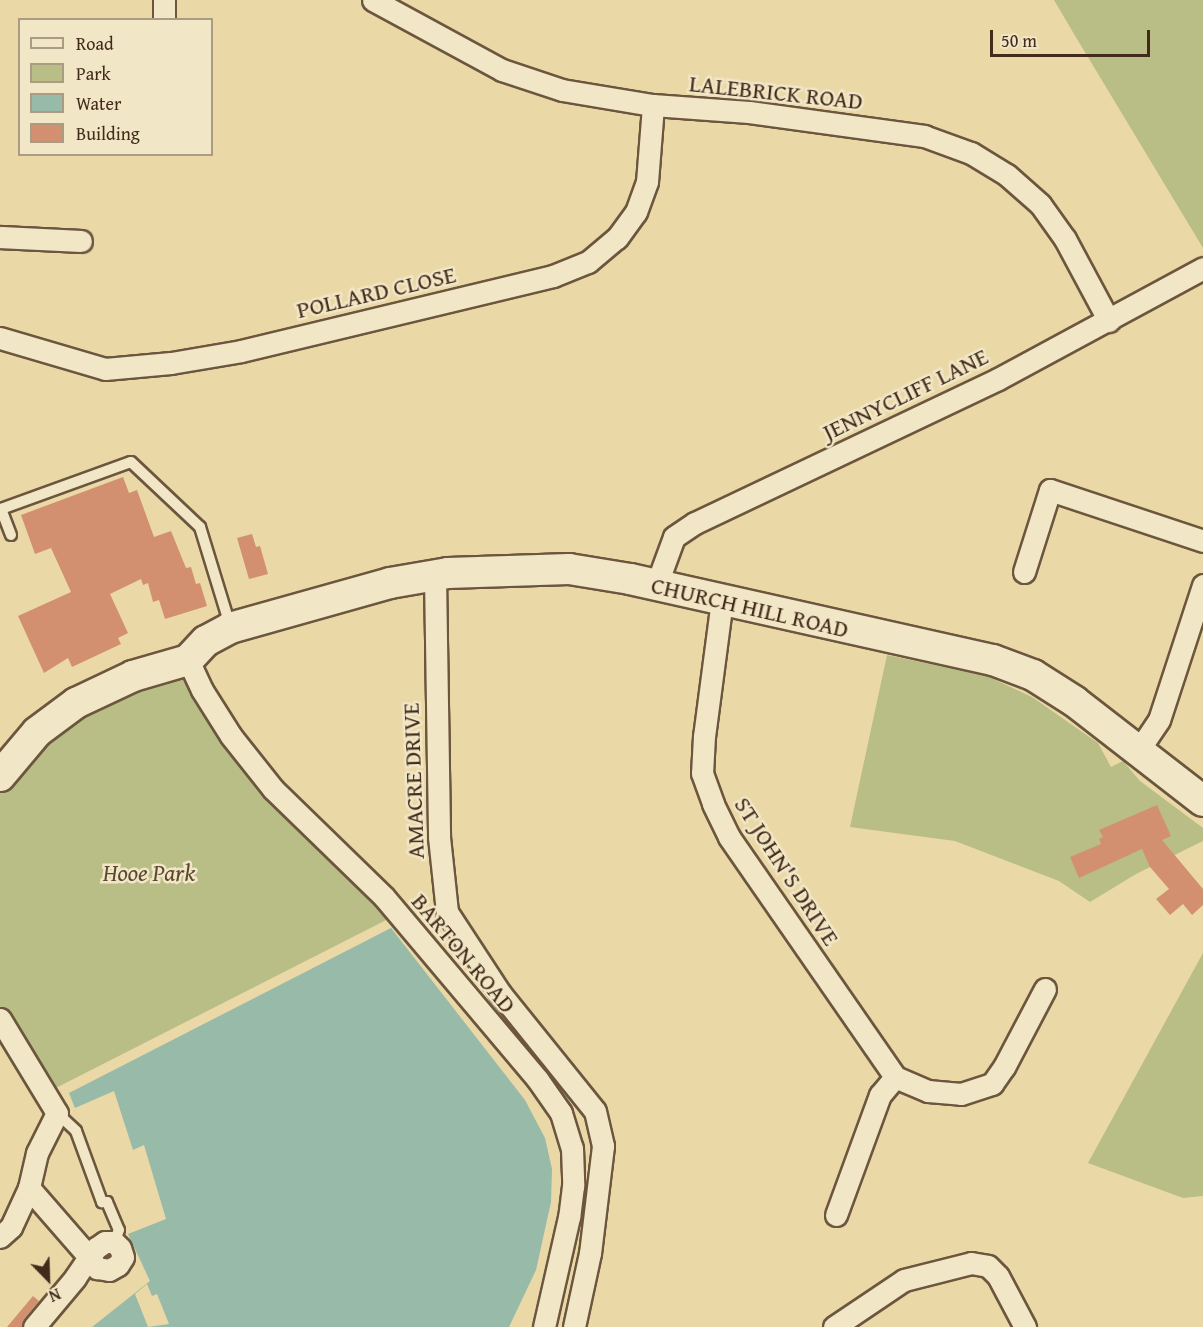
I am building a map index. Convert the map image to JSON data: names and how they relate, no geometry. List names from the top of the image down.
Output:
{
  "streets": {
    "street": [
      "LALEBRICK ROAD",
      "POLLARD CLOSE",
      "JENNYCLIFF LANE",
      "CHURCH HILL ROAD",
      "AMACRE DRIVE",
      "ST JOHN'S DRIVE",
      "BARTON ROAD"
    ]
  },
  "crossings": [
    ["LALEBRICK ROAD", "POLLARD CLOSE"],
    ["LALEBRICK ROAD", "JENNYCLIFF LANE"],
    ["JENNYCLIFF LANE", "CHURCH HILL ROAD"],
    ["CHURCH HILL ROAD", "AMACRE DRIVE"],
    ["CHURCH HILL ROAD", "ST JOHN'S DRIVE"],
    ["CHURCH HILL ROAD", "BARTON ROAD"]
  ],
  "parks": ["Hooe Park"],
  "legend": [
    "Road",
    "Park",
    "Water",
    "Building"
  ],
  "scale_bar": "50 m",
  "north": "bottom right"
}
